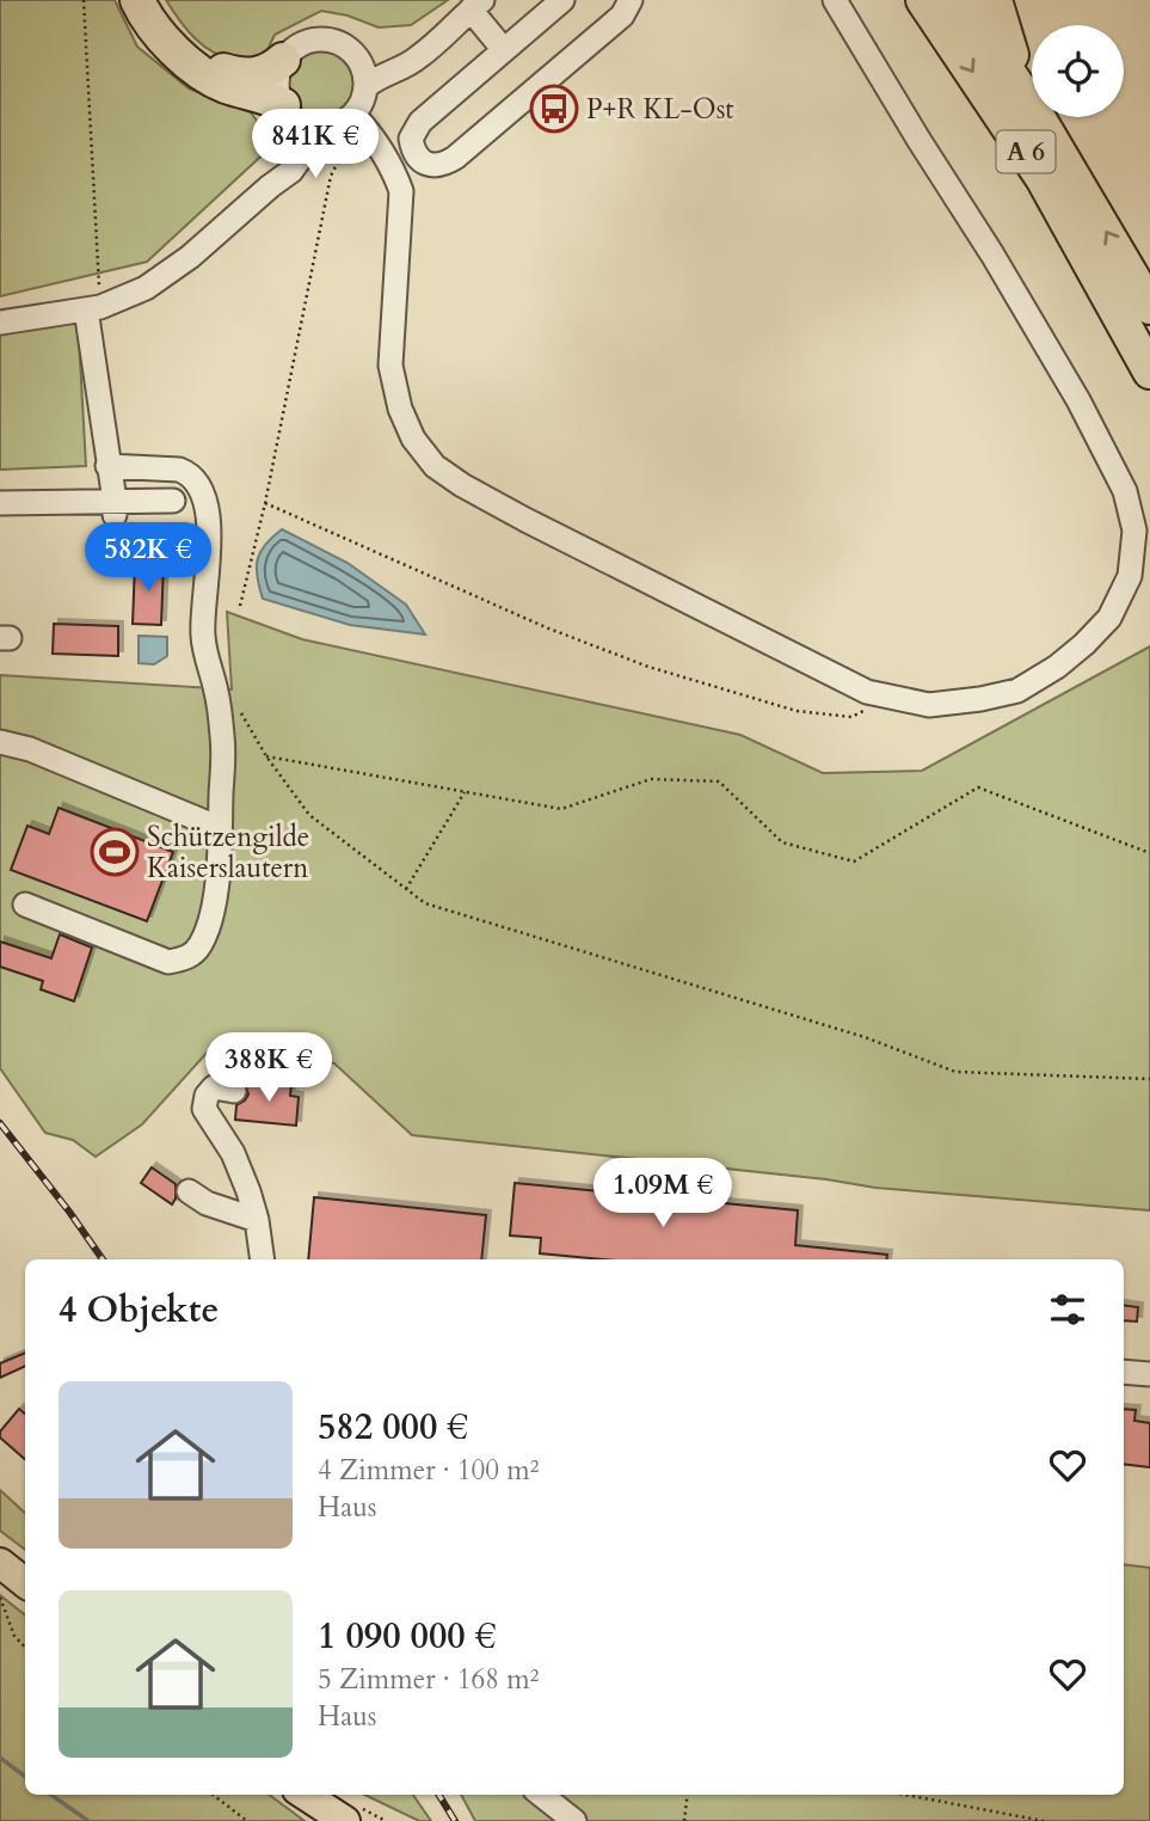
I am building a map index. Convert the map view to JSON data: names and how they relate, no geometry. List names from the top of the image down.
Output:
{
  "streets": {
    "highway": ["A 6"]
  },
  "places": {
    "bus stop": ["P+R KL-Ost"],
    "sports": ["Schützengilde Kaiserslautern"]
  },
  "page": {
    "price": [
      "841K €",
      "582K €",
      "388K €",
      "1.09M €"
    ],
    "heading": "4 Objekte",
    "list": [
      {
        "name": "582 000 €",
        "note": "4 Zimmer · 100 m² · Haus"
      },
      {
        "name": "1 090 000 €",
        "note": "5 Zimmer · 168 m² · Haus"
      }
    ]
  }
}
